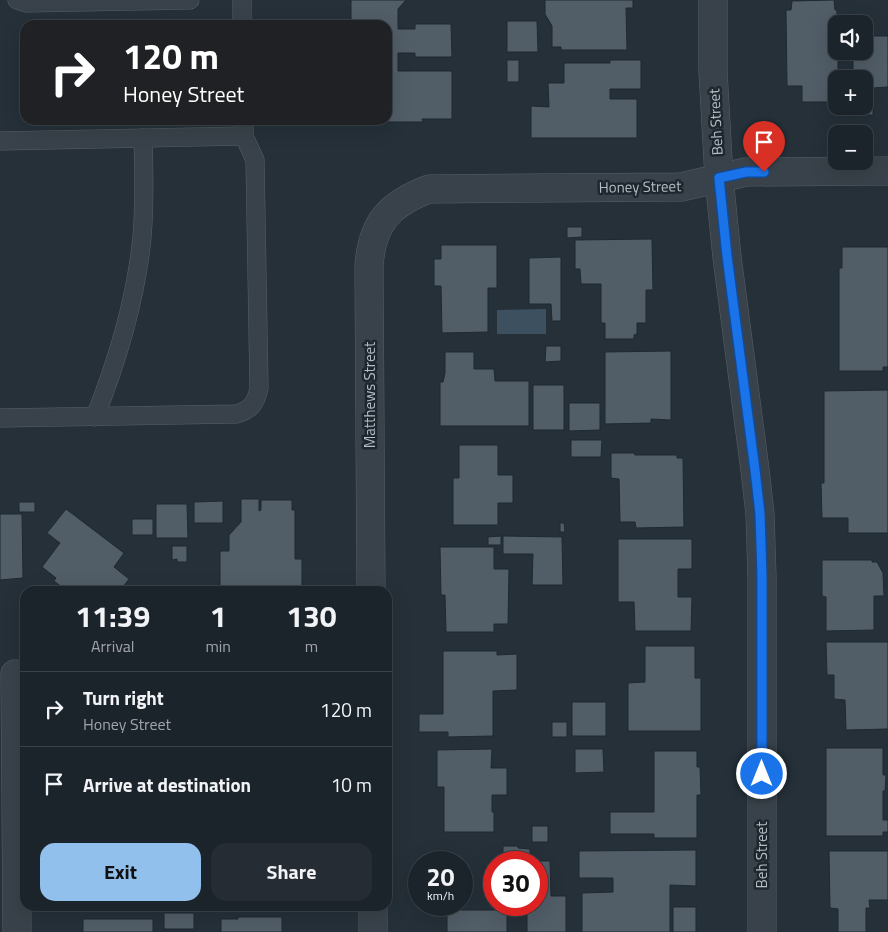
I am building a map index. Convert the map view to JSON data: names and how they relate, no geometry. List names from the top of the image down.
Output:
{
  "streets": {
    "street": ["Beh Street", "Honey Street", "Matthews Street"]
  },
  "crossings": [
    ["Beh Street", "Honey Street"],
    ["Honey Street", "Matthews Street"]
  ],
  "page": {
    "map_buttons": ["+", "−"],
    "turn": ["120 m", "Honey Street"],
    "eta": [
      "11:39",
      "Arrival",
      "1",
      "min",
      "130",
      "m"
    ],
    "list": [
      {
        "name": "Turn right",
        "note": "Honey Street",
        "value": "120 m"
      },
      {
        "name": "Arrive at destination",
        "value": "10 m"
      }
    ],
    "buttons": ["Exit", "Share"],
    "speed": "20 km/h",
    "limit": "30"
  }
}
